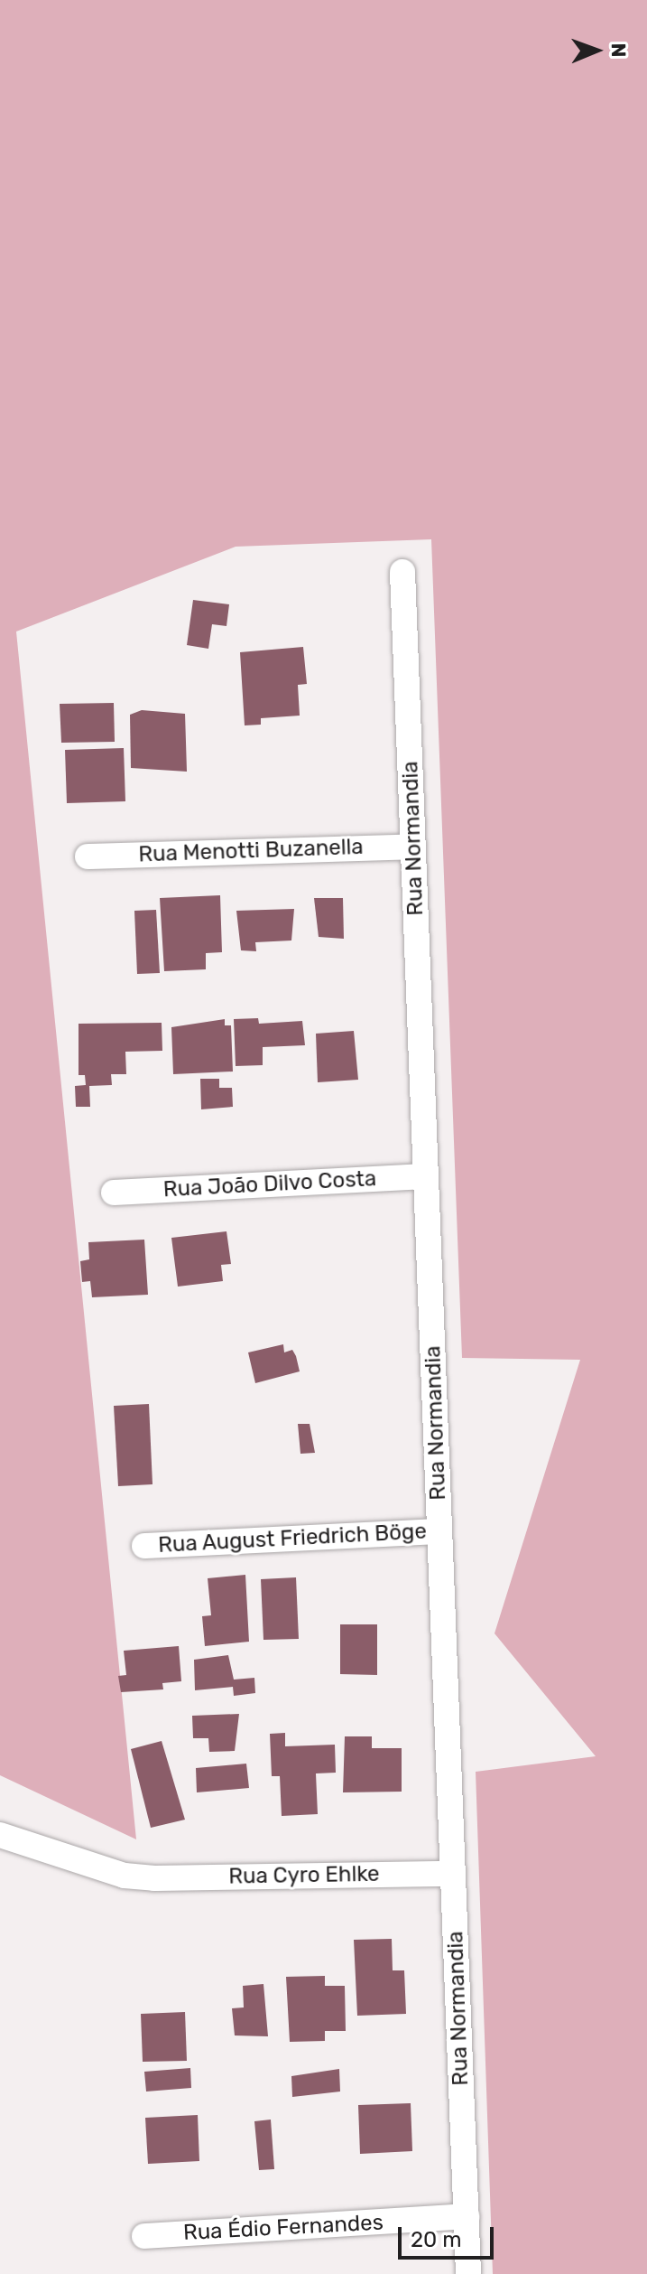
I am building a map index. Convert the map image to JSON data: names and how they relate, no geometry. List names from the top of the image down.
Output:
{
  "streets": {
    "street": [
      "Rua Normandia",
      "Rua Menotti Buzanella",
      "Rua João Dilvo Costa",
      "Rua August Friedrich Böge",
      "Rua Cyro Ehlke",
      "Rua Édio Fernandes"
    ]
  },
  "crossings": [
    ["Rua Normandia", "Rua Menotti Buzanella"],
    ["Rua Normandia", "Rua João Dilvo Costa"],
    ["Rua Normandia", "Rua August Friedrich Böge"],
    ["Rua Normandia", "Rua Cyro Ehlke"],
    ["Rua Normandia", "Rua Édio Fernandes"]
  ],
  "scale_bar": "20 m",
  "north": "right"
}
